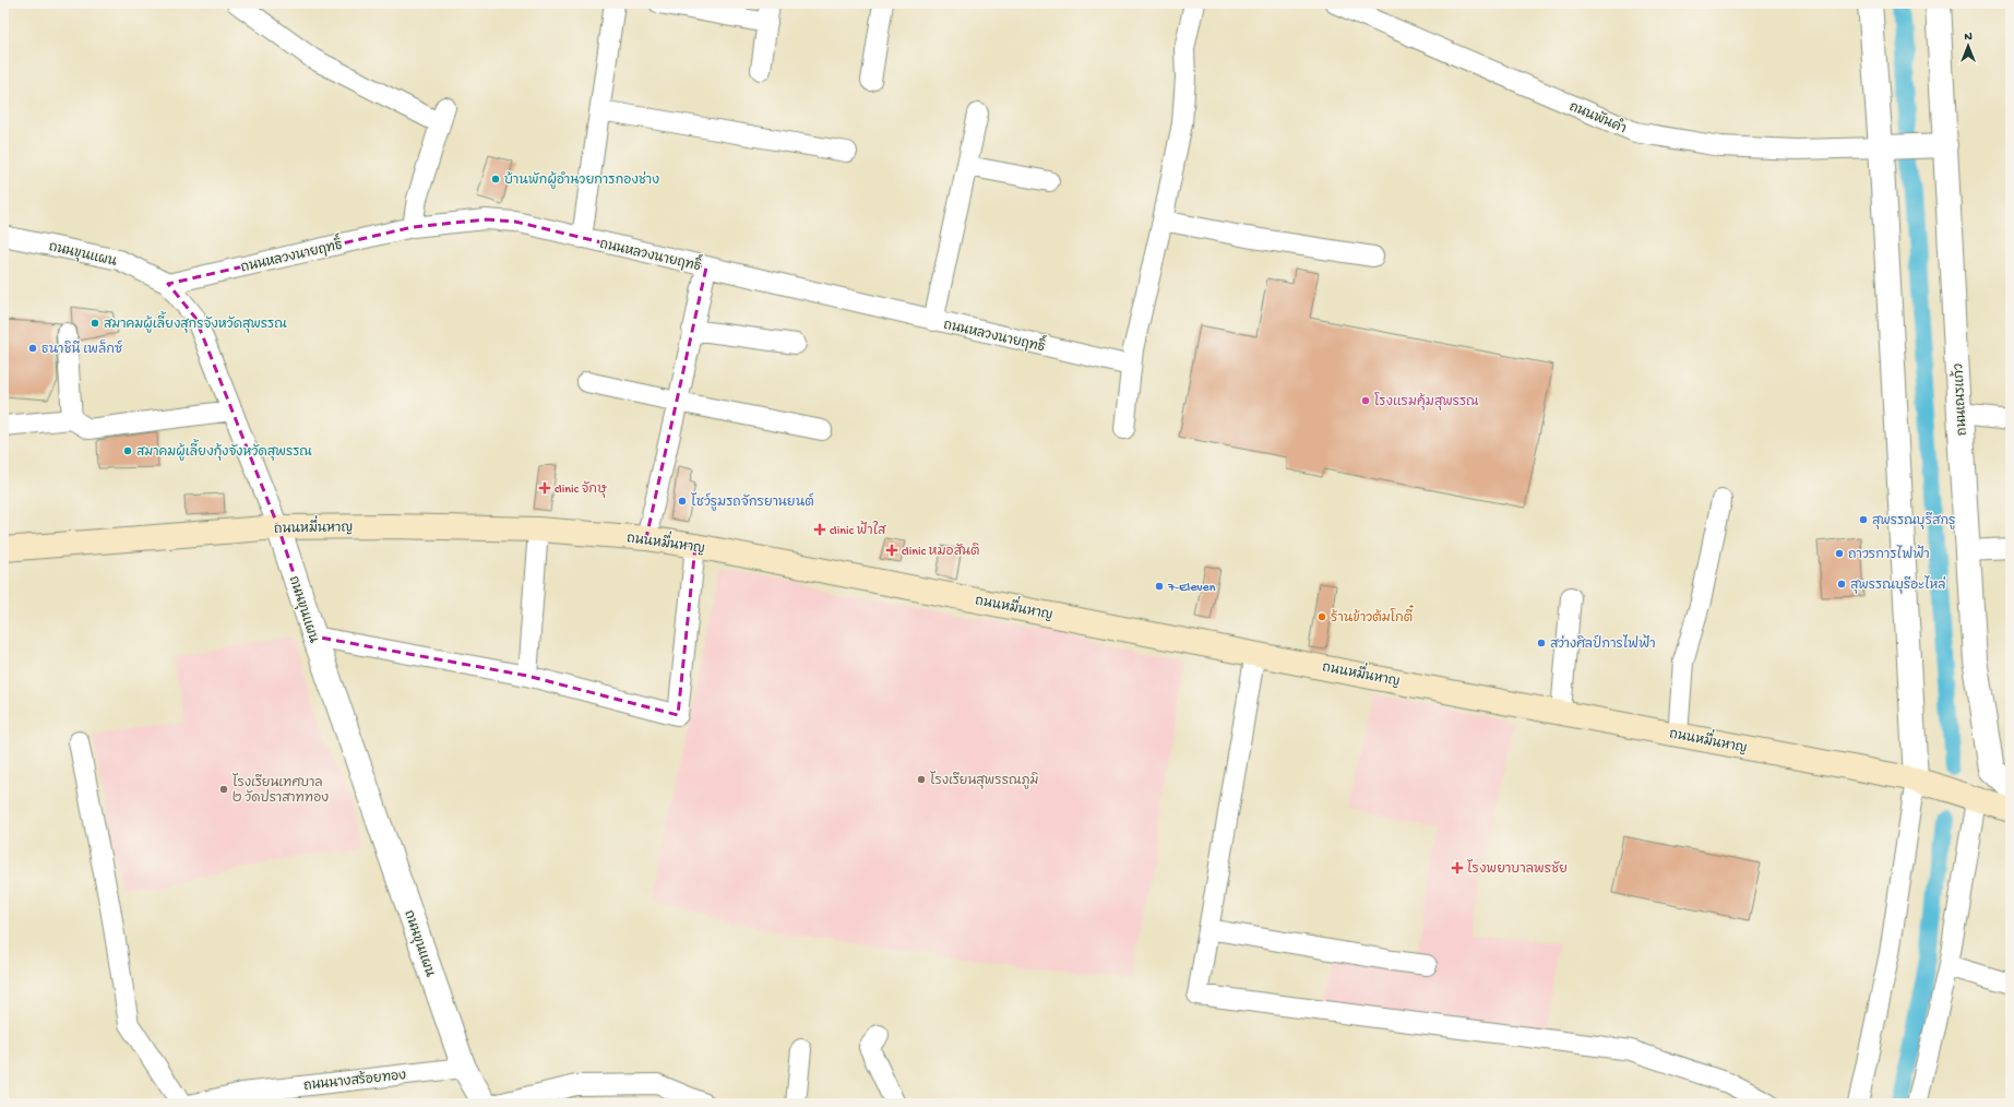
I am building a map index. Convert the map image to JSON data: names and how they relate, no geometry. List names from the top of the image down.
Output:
{
  "streets": {
    "main road": ["ถนนหมื่นหาญ"],
    "street": [
      "ถนนพันคำ",
      "ถนนขุนแผน",
      "ถนนหลวงนายฤทธิ์",
      "ถนนเณรแก้ว",
      "ถนนนางสร้อยทอง"
    ]
  },
  "crossings": [
    ["ถนนขุนแผน", "ถนนหลวงนายฤทธิ์"],
    ["ถนนขุนแผน", "ถนนหมื่นหาญ"],
    ["ถนนขุนแผน", "ถนนนางสร้อยทอง"]
  ],
  "places": {
    "other": [
      "บ้านพักผู้อำนวยการกองช่าง",
      "สมาคมผู้เลี้ยงสุกรจังหวัดสุพรรณ",
      "ธนาชินี เพล็กซ์",
      "โรงแรมคุ้มสุพรรณ",
      "สมาคมผู้เลี้ยงกุ้งจังหวัดสุพรรณ",
      "โชว์รูมรถจักรยานยนต์",
      "สุพรรณบุรีสกรู",
      "ถาวรการไฟฟ้า",
      "สุพรรณบุรีอะไหล่",
      "7-Eleven",
      "ร้านข้าวต้มโกตี๋",
      "สว่างศิลป์การไฟฟ้า",
      "โรงเรียนสุพรรณภูมิ",
      "โรงเรียนเทศบาล ๒ วัดปราสาททอง"
    ],
    "health": [
      "clinic จักษุ",
      "clinic ฟ้าใส",
      "clinic หมอสันติ",
      "โรงพยาบาลพรชัย"
    ]
  },
  "north": "top"
}
